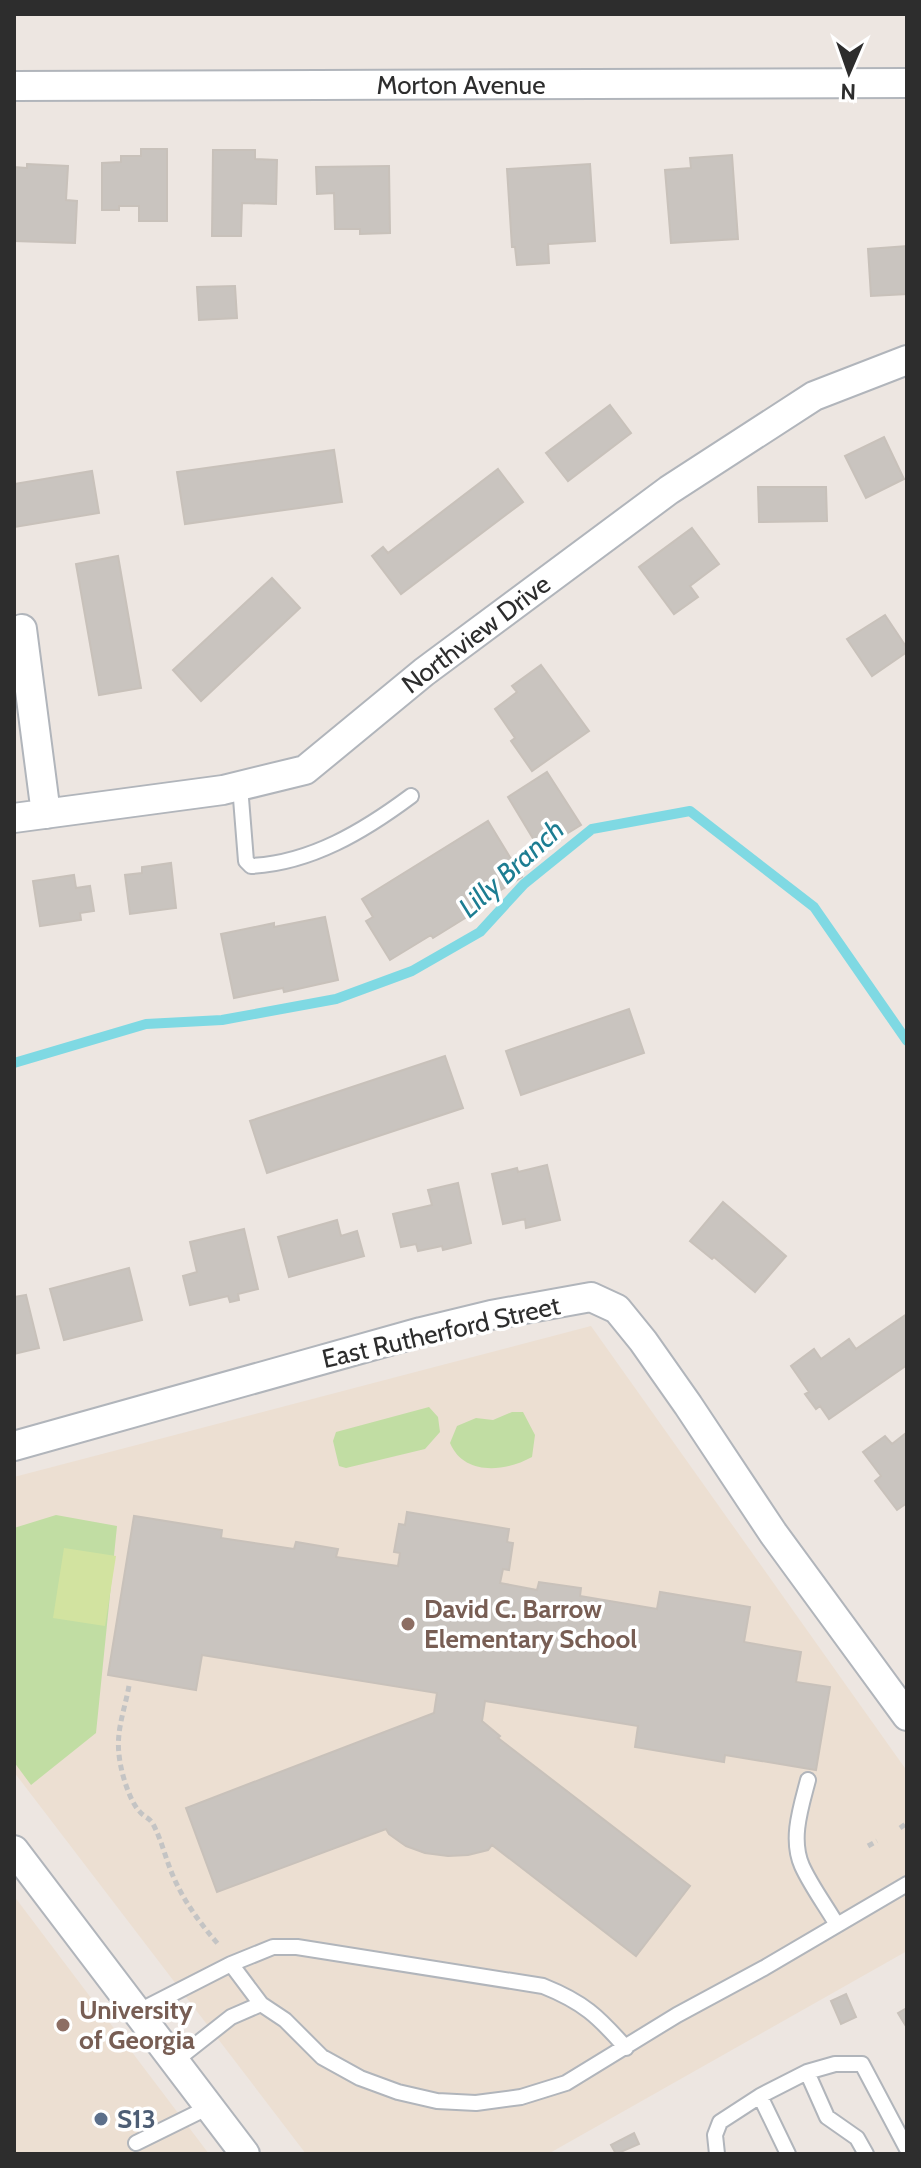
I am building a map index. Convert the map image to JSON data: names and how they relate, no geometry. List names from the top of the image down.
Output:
{
  "streets": {
    "street": ["Morton Avenue", "Northview Drive", "East Rutherford Street"]
  },
  "water": ["Lilly Branch"],
  "places": ["David C. Barrow Elementary School", "University of Georgia", "S13"],
  "north": "bottom"
}
